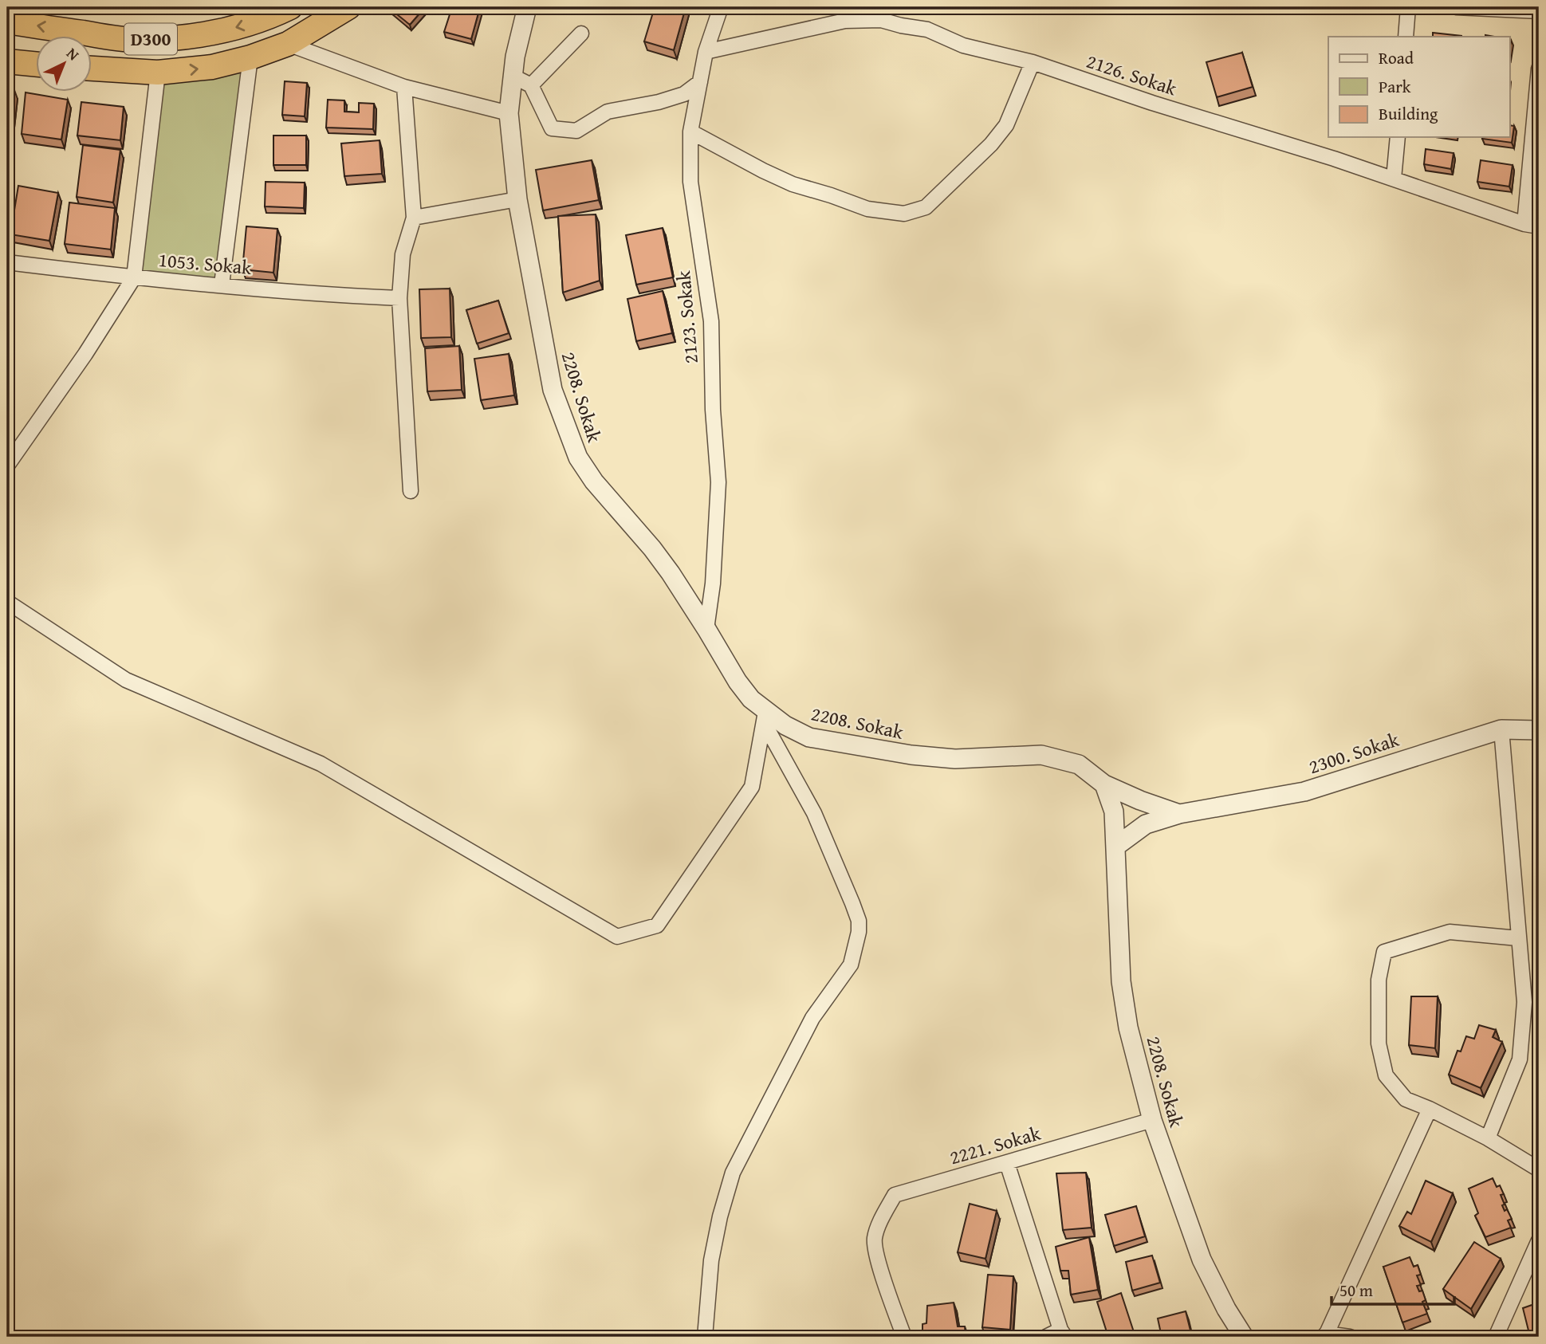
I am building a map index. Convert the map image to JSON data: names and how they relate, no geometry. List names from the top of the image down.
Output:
{
  "streets": {
    "highway": ["D300"],
    "street": [
      "2126. Sokak",
      "1053. Sokak",
      "2123. Sokak",
      "2208. Sokak",
      "2300. Sokak",
      "2221. Sokak"
    ]
  },
  "crossings": [
    ["2126. Sokak", "2123. Sokak"],
    ["2123. Sokak", "2208. Sokak"],
    ["2208. Sokak", "2221. Sokak"]
  ],
  "legend": ["Road", "Park", "Building"],
  "scale_bar": "50 m",
  "north": "top right"
}
